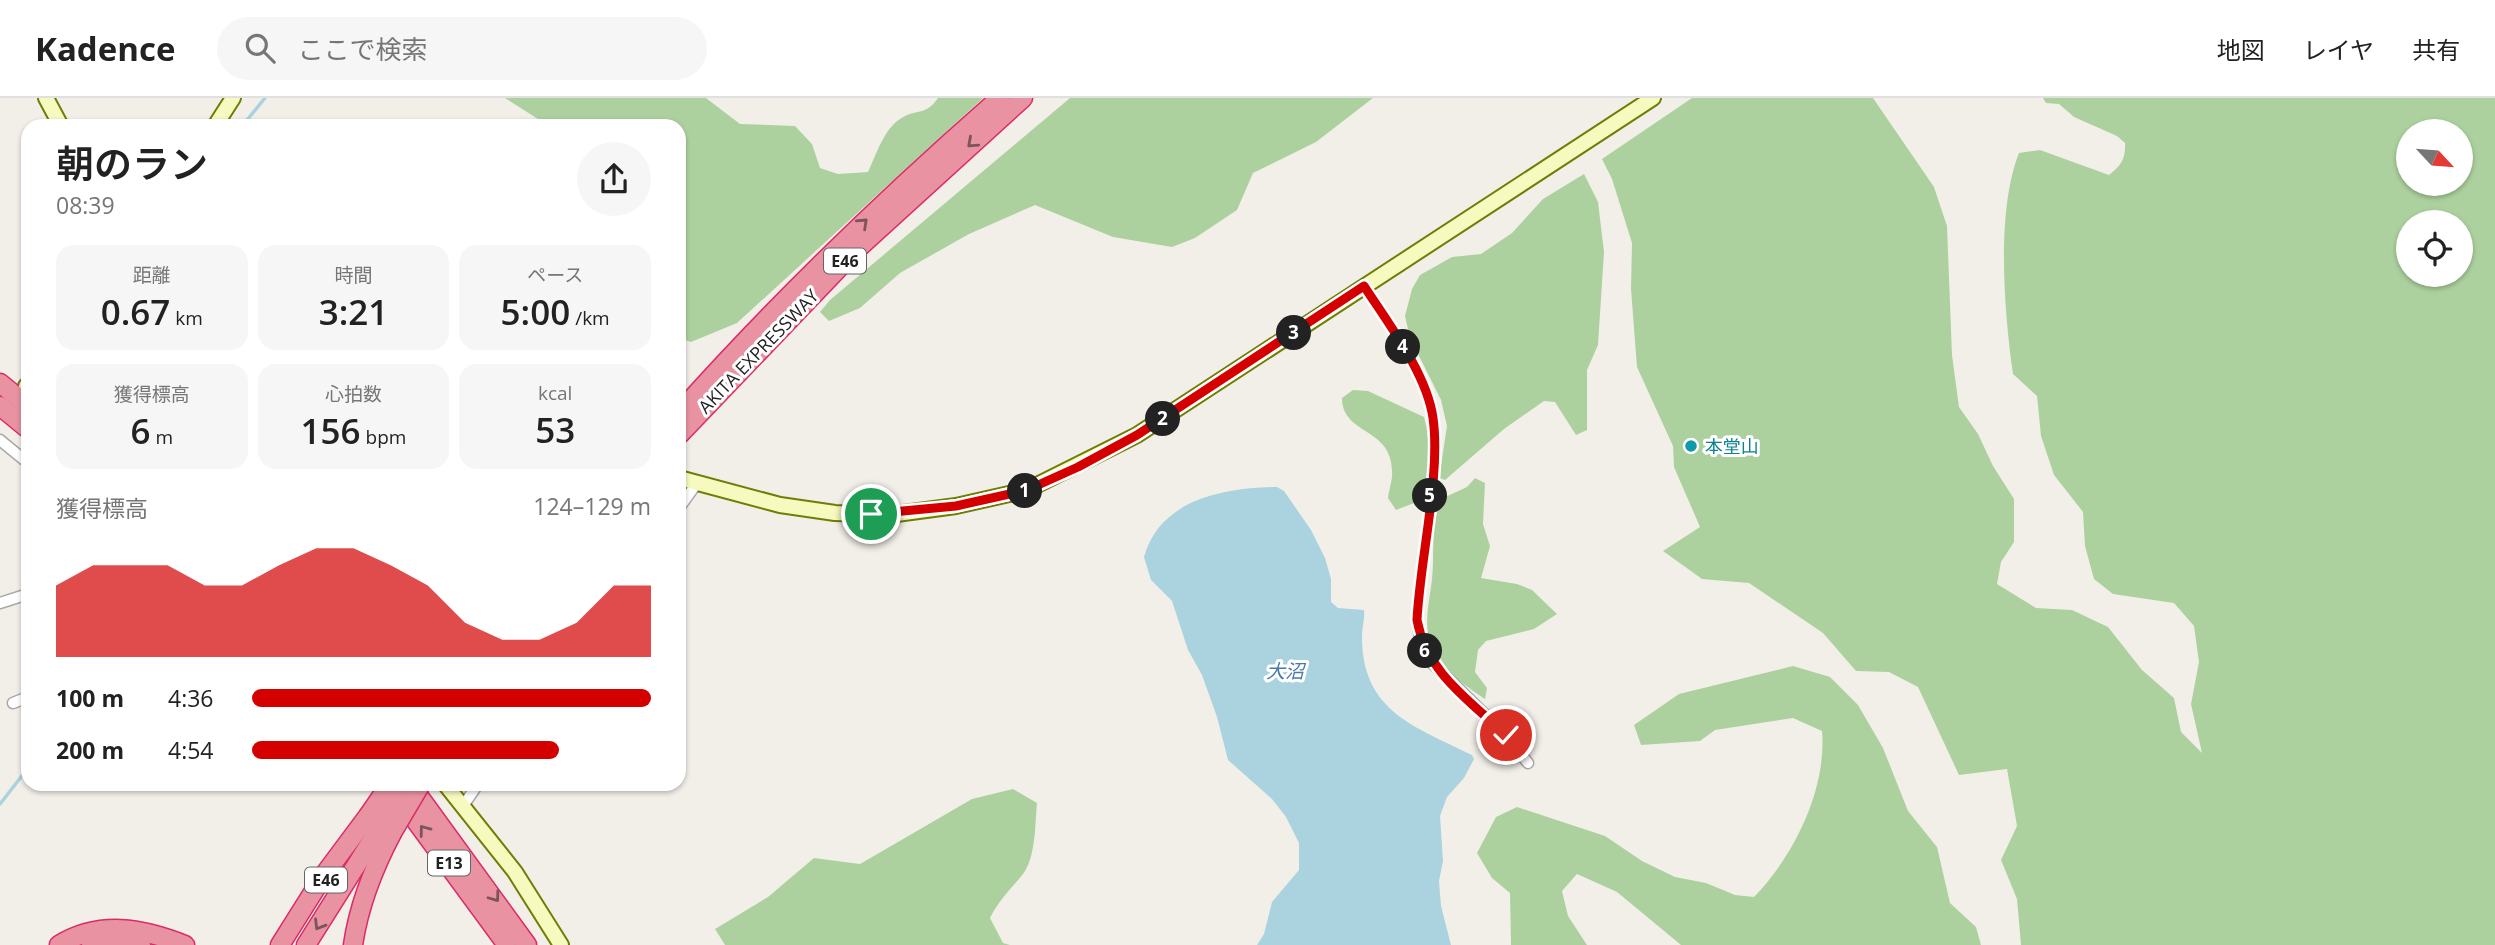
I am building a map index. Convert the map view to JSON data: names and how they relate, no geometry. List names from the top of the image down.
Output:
{
  "streets": {
    "highway": ["E46", "AKITA EXPRESSWAY", "E13"]
  },
  "water": ["大沼"],
  "places": ["本堂山"],
  "north": "bottom right",
  "page": {
    "header": "Kadence",
    "search": "ここで検索",
    "nav": ["地図", "レイヤ", "共有"],
    "heading": ["朝のラン", "08:39"],
    "stats": [
      ["距離", "0.67 km"],
      ["時間", "3:21"],
      ["ペース", "5:00 /km"],
      ["獲得標高", "6 m"],
      ["心拍数", "156 bpm"],
      ["kcal", "53"]
    ],
    "pins": [
      "3",
      "4",
      "2",
      "1",
      "5",
      "6"
    ],
    "chart": ["獲得標高", "124–129 m"],
    "list": [
      {
        "name": "100 m",
        "note": "4:36"
      },
      {
        "name": "200 m",
        "note": "4:54"
      }
    ]
  }
}
